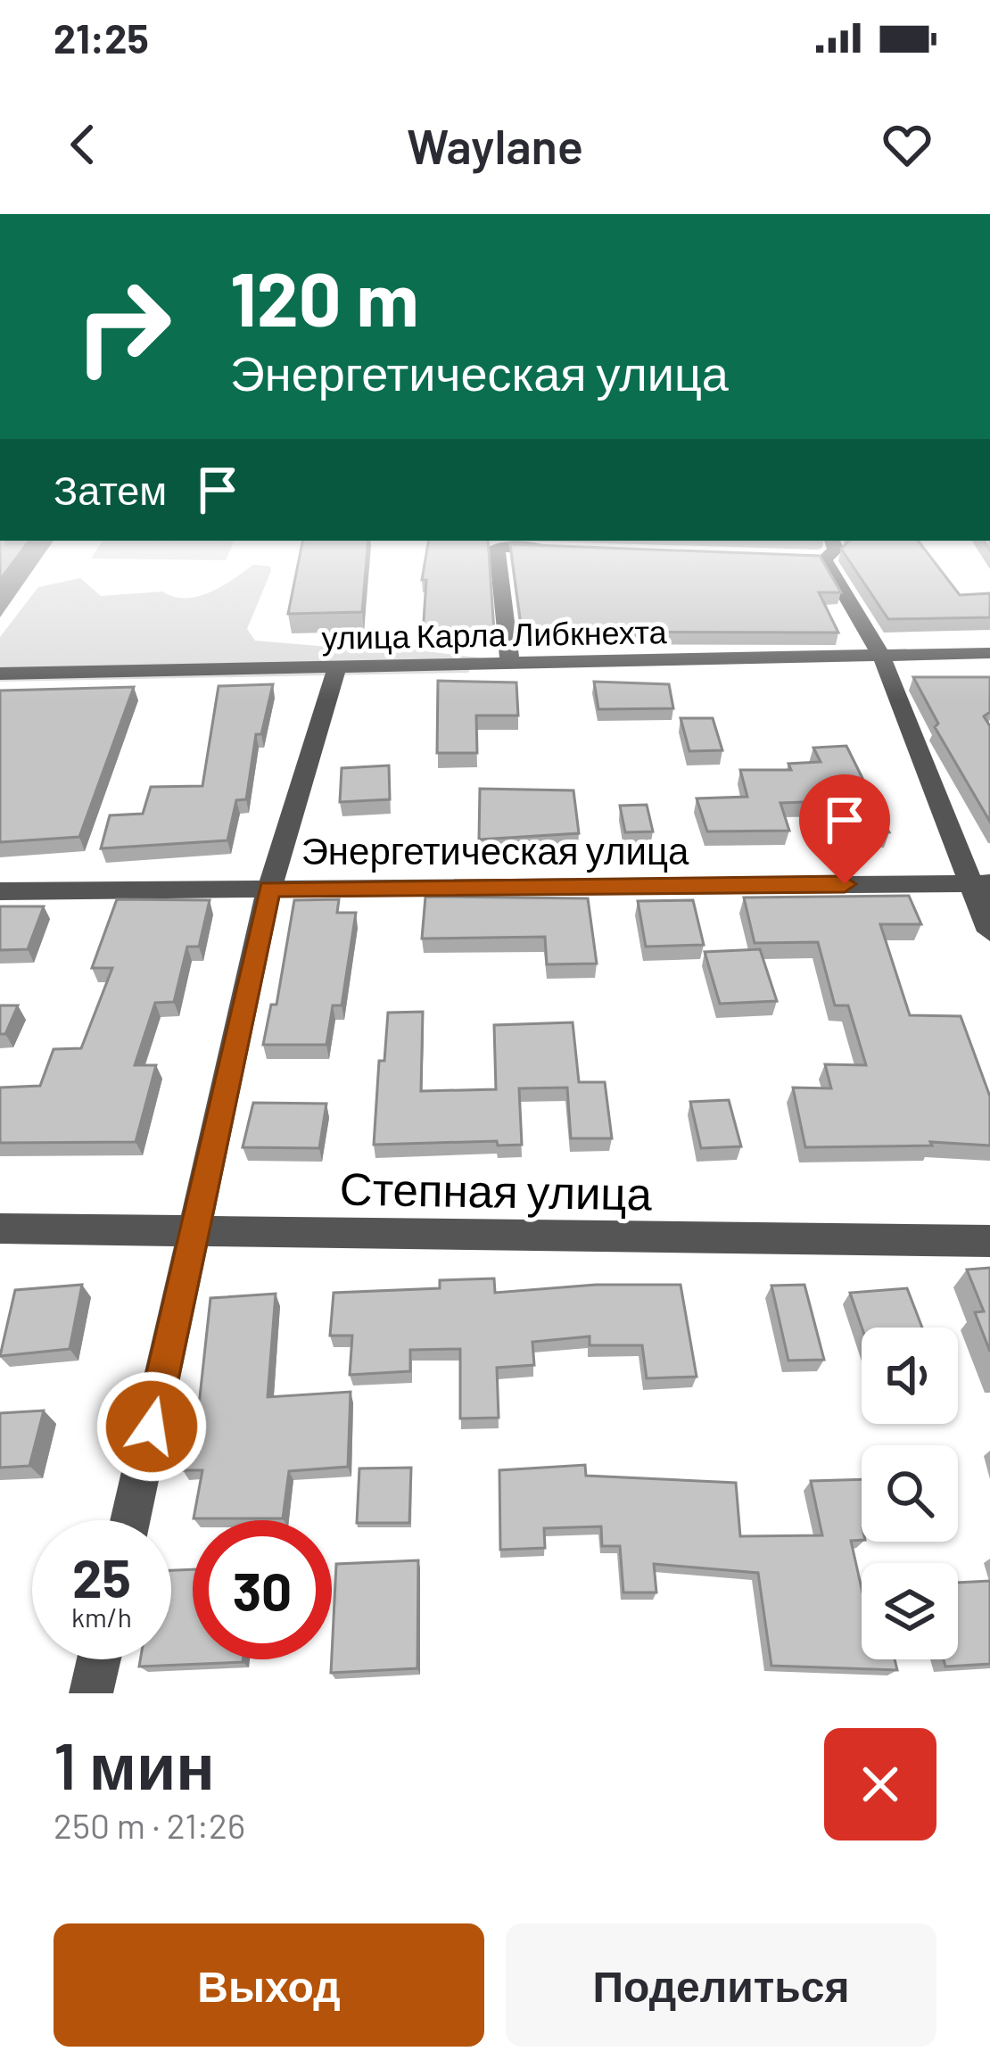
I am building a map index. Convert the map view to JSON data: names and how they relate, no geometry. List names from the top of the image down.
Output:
{
  "streets": {
    "street": ["улица Карла Либкнехта", "Энергетическая улица", "Степная улица"]
  },
  "page": {
    "status": "21:25",
    "header": "Waylane",
    "turn": ["120 m", "Энергетическая улица"],
    "then": "Затем",
    "speed": "25 km/h",
    "limit": "30",
    "heading": ["1 мин", "250 m · 21:26"],
    "buttons": ["Выход", "Поделиться"]
  }
}
